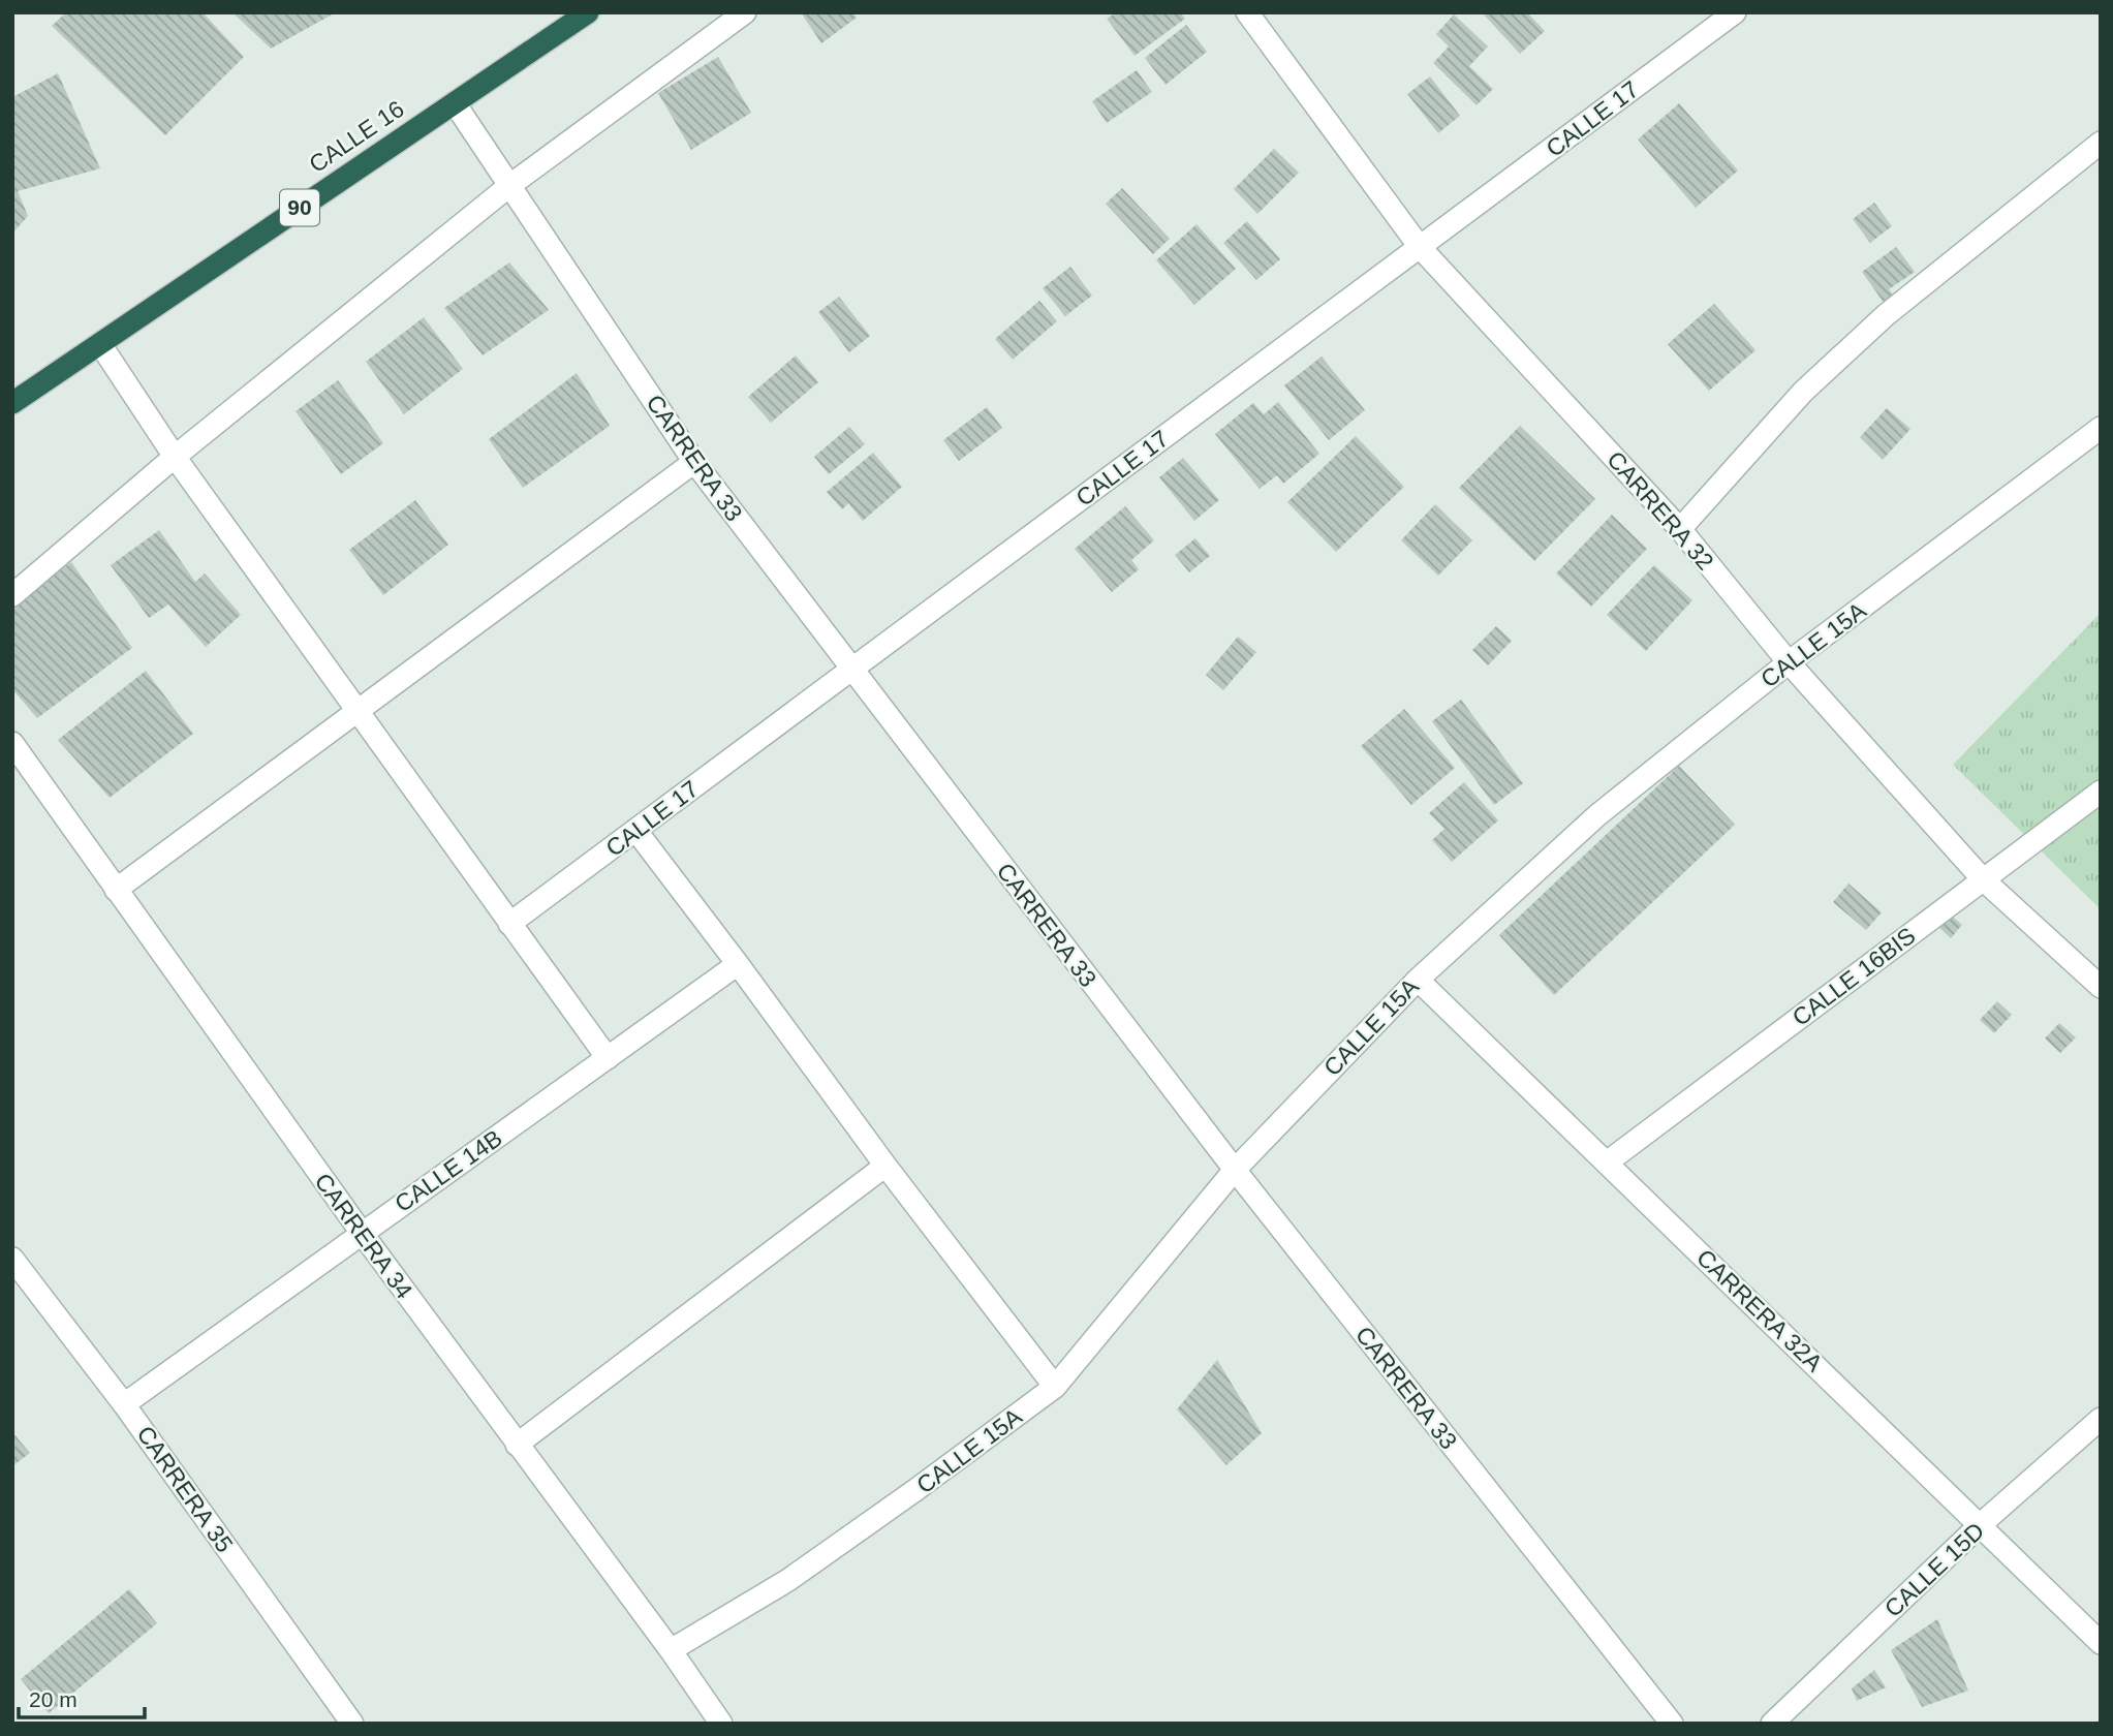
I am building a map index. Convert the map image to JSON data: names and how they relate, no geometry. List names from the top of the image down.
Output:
{
  "streets": {
    "highway": ["CALLE 16", "90"],
    "street": [
      "CALLE 17",
      "CARRERA 33",
      "CARRERA 32",
      "CALLE 15A",
      "CALLE 16BIS",
      "CALLE 14B",
      "CARRERA 34",
      "CARRERA 32A",
      "CARRERA 35",
      "CALLE 15D"
    ]
  },
  "crossings": [
    ["CALLE 17", "CARRERA 33"],
    ["CALLE 17", "CARRERA 32"],
    ["CALLE 16", "CARRERA 33"],
    ["CARRERA 33", "CALLE 15A"],
    ["CARRERA 32", "CALLE 15A"],
    ["CARRERA 32", "CALLE 16BIS"],
    ["CALLE 15A", "CARRERA 34"],
    ["CALLE 15A", "CARRERA 32A"],
    ["CALLE 16BIS", "CARRERA 32A"],
    ["CALLE 14B", "CARRERA 34"],
    ["CALLE 14B", "CARRERA 35"],
    ["CARRERA 32A", "CALLE 15D"]
  ],
  "scale_bar": "20 m"
}
